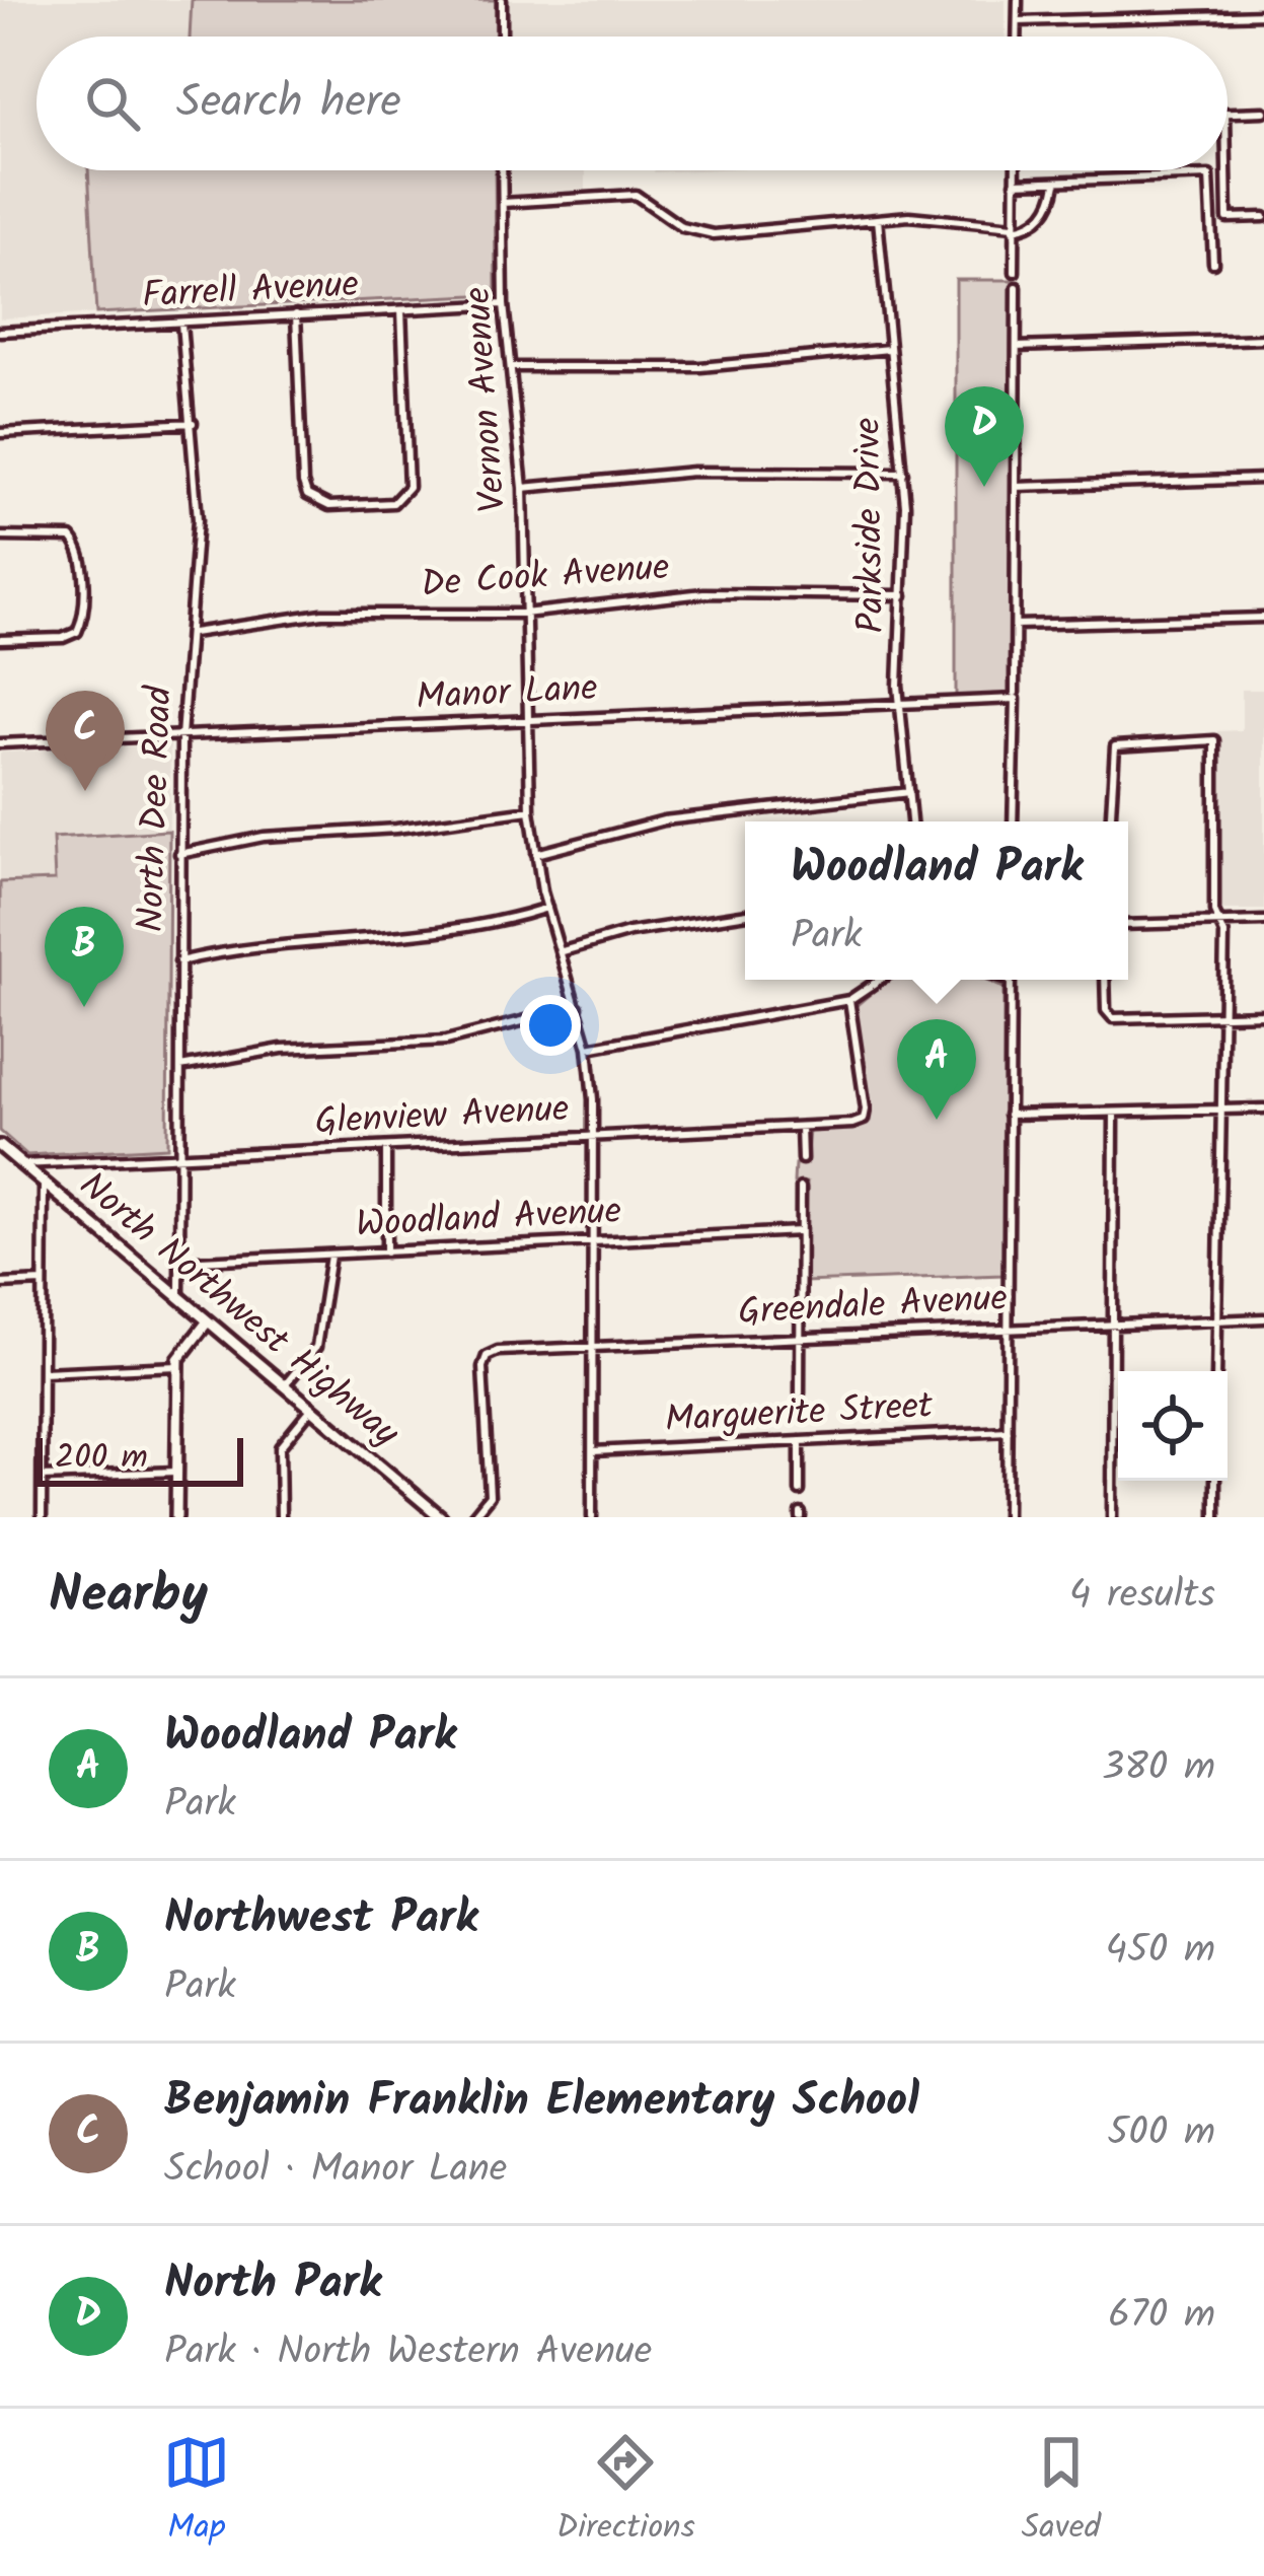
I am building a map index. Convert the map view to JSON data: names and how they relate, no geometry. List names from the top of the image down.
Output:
{
  "streets": {
    "main road": ["North Northwest Highway"],
    "street": [
      "Farrell Avenue",
      "Vernon Avenue",
      "Parkside Drive",
      "De Cook Avenue",
      "Manor Lane",
      "North Dee Road",
      "Glenview Avenue",
      "Woodland Avenue",
      "Greendale Avenue",
      "Marguerite Street"
    ]
  },
  "crossings": [
    ["Farrell Avenue", "Vernon Avenue"],
    ["Farrell Avenue", "North Dee Road"],
    ["Vernon Avenue", "De Cook Avenue"],
    ["Vernon Avenue", "Manor Lane"],
    ["Vernon Avenue", "Glenview Avenue"],
    ["Vernon Avenue", "Woodland Avenue"],
    ["Vernon Avenue", "Greendale Avenue"],
    ["Vernon Avenue", "Marguerite Street"],
    ["Parkside Drive", "De Cook Avenue"],
    ["Parkside Drive", "Manor Lane"],
    ["De Cook Avenue", "North Dee Road"],
    ["Manor Lane", "North Dee Road"],
    ["North Dee Road", "Glenview Avenue"],
    ["North Dee Road", "Woodland Avenue"],
    ["North Dee Road", "North Northwest Highway"],
    ["Glenview Avenue", "North Northwest Highway"]
  ],
  "scale_bar": "200 m",
  "page": {
    "search": "Search here",
    "pins": [
      "D",
      "C",
      "B",
      "A"
    ],
    "popup": ["Woodland Park", "Park"],
    "scale": "200 m",
    "heading": ["Nearby", "4 results"],
    "list": [
      {
        "mark": "A",
        "name": "Woodland Park",
        "note": "Park",
        "value": "380 m"
      },
      {
        "mark": "B",
        "name": "Northwest Park",
        "note": "Park",
        "value": "450 m"
      },
      {
        "mark": "C",
        "name": "Benjamin Franklin Elementary School",
        "note": "School · Manor Lane",
        "value": "500 m"
      },
      {
        "mark": "D",
        "name": "North Park",
        "note": "Park · North Western Avenue",
        "value": "670 m"
      }
    ],
    "nav": ["Map", "Directions", "Saved"]
  }
}
